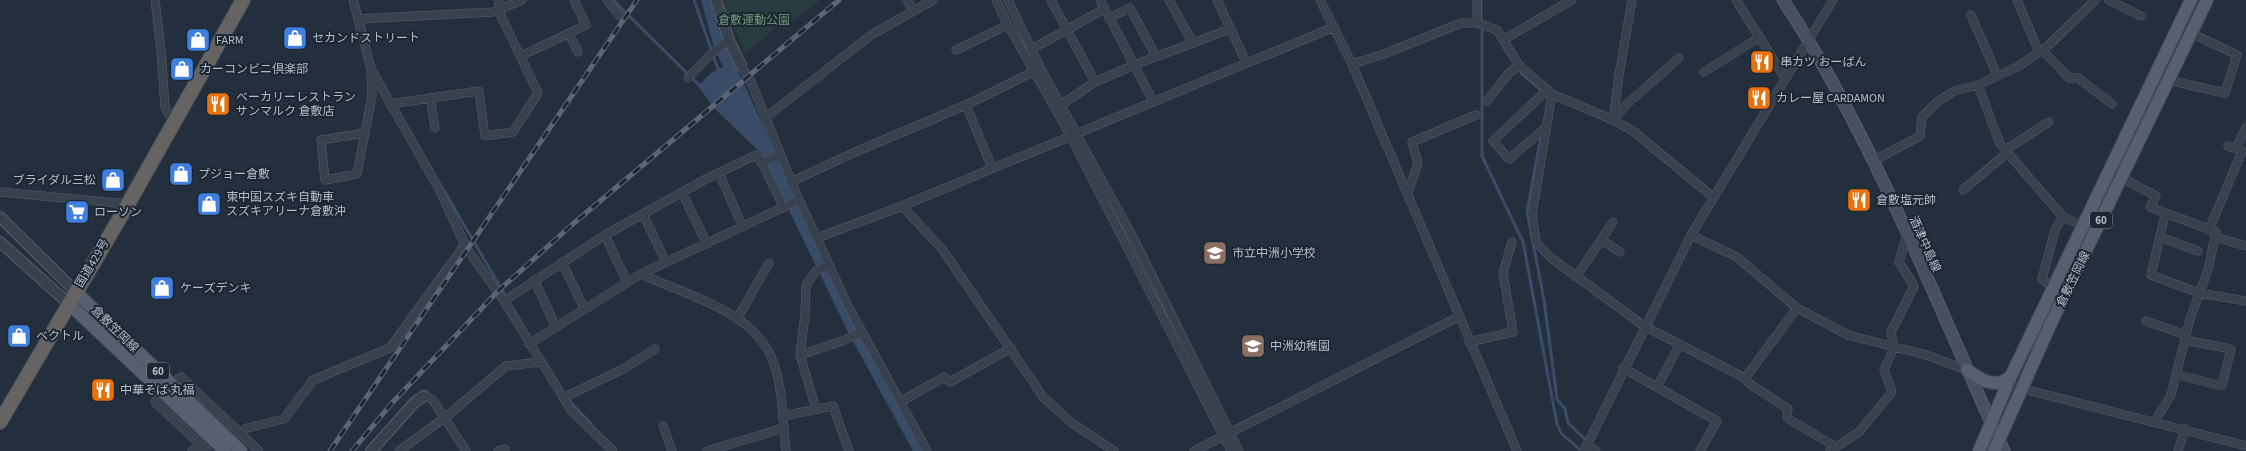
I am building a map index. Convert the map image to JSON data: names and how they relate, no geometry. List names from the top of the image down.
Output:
{
  "streets": {
    "highway": ["国道429号"],
    "main road": ["60", "酒津中島線", "倉敷笠岡線"]
  },
  "crossings": [
    ["酒津中島線", "倉敷笠岡線"],
    ["国道429号", "倉敷笠岡線"]
  ],
  "parks": ["倉敷運動公園"],
  "places": {
    "shop": [
      "セカンドストリート",
      "FARM",
      "カーコンビニ倶楽部",
      "プジョー倉敷",
      "ブライダル三松",
      "東中国スズキ自動車 スズキアリーナ倉敷沖",
      "ケーズデンキ",
      "ベクトル"
    ],
    "restaurant": [
      "串カツ おーばん",
      "カレー屋 CARDAMON",
      "ベーカリーレストラン サンマルク 倉敷店",
      "倉敷塩元帥",
      "中華そば 丸福"
    ],
    "supermarket": ["ローソン"],
    "school or university": ["市立中洲小学校", "中洲幼稚園"]
  }
}
